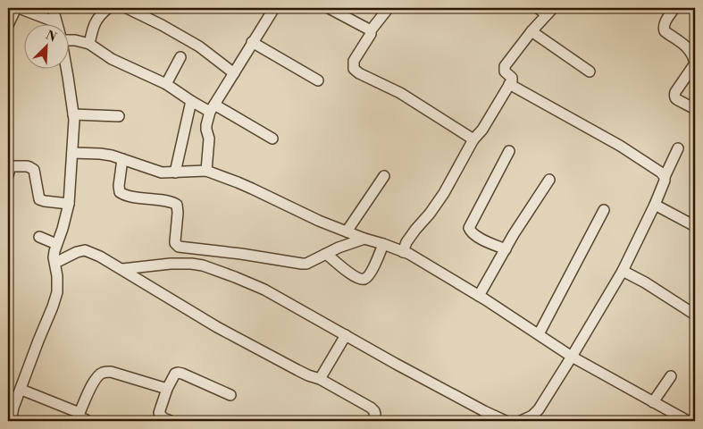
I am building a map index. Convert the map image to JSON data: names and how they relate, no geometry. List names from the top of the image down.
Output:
{
  "north": "top right"
}
